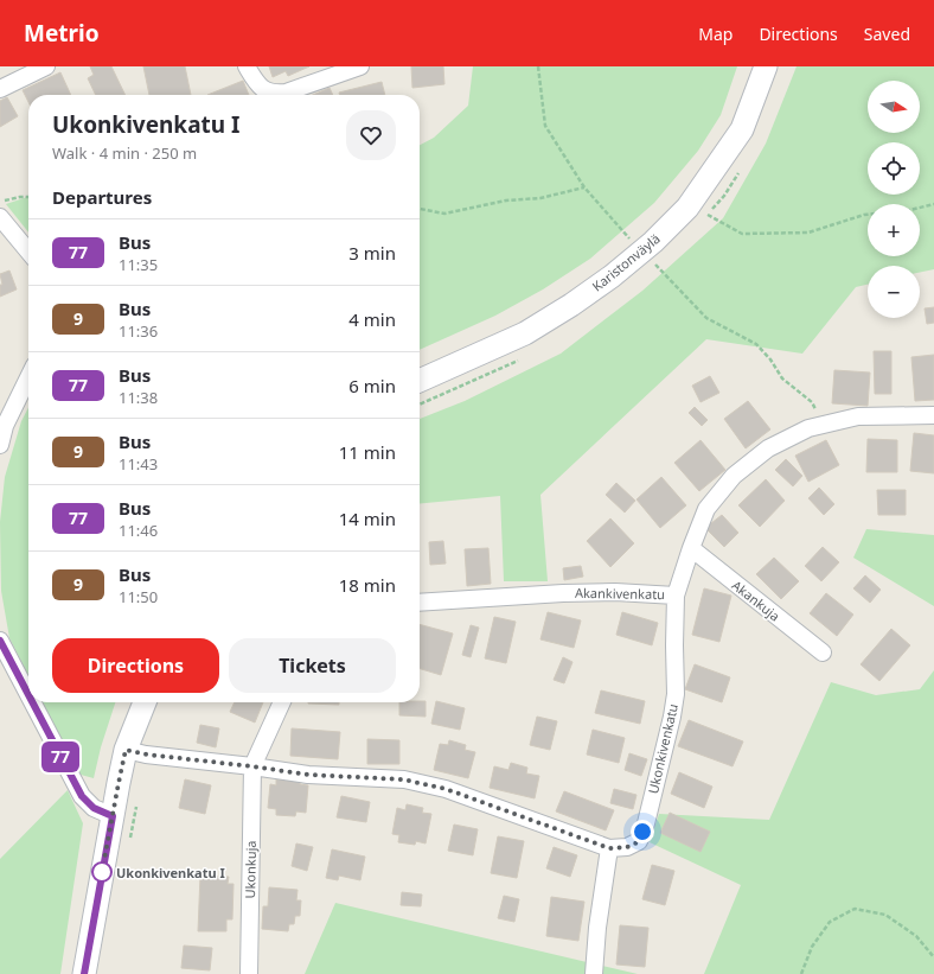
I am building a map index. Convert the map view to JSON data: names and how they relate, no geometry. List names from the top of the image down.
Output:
{
  "streets": {
    "street": [
      "Karistonväylä",
      "Akankivenkatu",
      "Akankuja",
      "Ukonkivenkatu",
      "Ukonkuja"
    ]
  },
  "crossings": [
    ["Akankivenkatu", "Akankuja"],
    ["Akankivenkatu", "Ukonkivenkatu"],
    ["Ukonkivenkatu", "Ukonkuja"]
  ],
  "places": ["Ukonkivenkatu I"],
  "lines": ["bus line 77"],
  "north": "right",
  "page": {
    "header": "Metrio",
    "nav": ["Map", "Directions", "Saved"],
    "on_map": "77",
    "map_buttons": ["+", "−"],
    "heading": [
      ["Ukonkivenkatu I", "Walk · 4 min · 250 m"],
      "Departures"
    ],
    "list": [
      {
        "mark": "77",
        "name": "Bus",
        "note": "11:35",
        "value": "3 min"
      },
      {
        "mark": "9",
        "name": "Bus",
        "note": "11:36",
        "value": "4 min"
      },
      {
        "mark": "77",
        "name": "Bus",
        "note": "11:38",
        "value": "6 min"
      },
      {
        "mark": "9",
        "name": "Bus",
        "note": "11:43",
        "value": "11 min"
      },
      {
        "mark": "77",
        "name": "Bus",
        "note": "11:46",
        "value": "14 min"
      },
      {
        "mark": "9",
        "name": "Bus",
        "note": "11:50",
        "value": "18 min"
      }
    ],
    "buttons": ["Directions", "Tickets"]
  }
}
